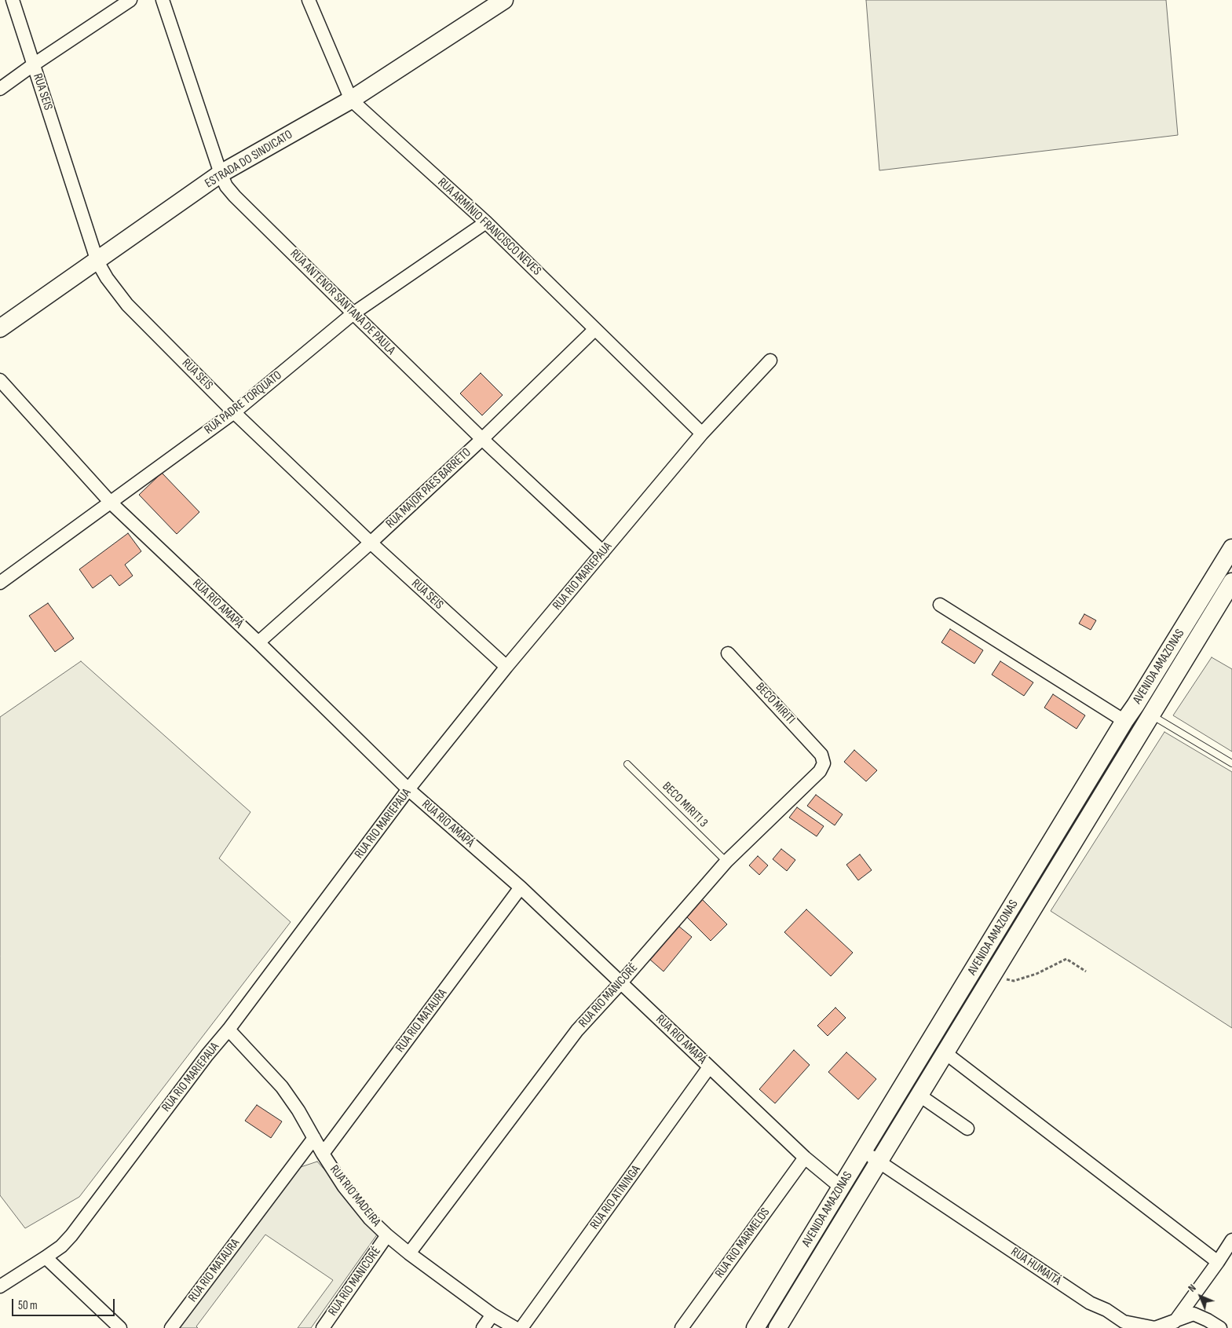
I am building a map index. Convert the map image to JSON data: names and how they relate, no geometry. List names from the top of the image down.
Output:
{
  "streets": {
    "street": [
      "RUA SEIS",
      "ESTRADA DO SINDICATO",
      "RUA ARMÍNIO FRANCISCO NEVES",
      "RUA ANTENOR SANTANA DE PAULA",
      "RUA PADRE TORQUATO",
      "RUA MAJOR PAES BARRETO",
      "RUA RIO MARIEPAUA",
      "RUA RIO AMAPÁ",
      "AVENIDA AMAZONAS",
      "BECO MIRITI",
      "RUA RIO MANICORÉ",
      "RUA RIO MATAURA",
      "RUA RIO MADEIRA",
      "RUA RIO ATININGA",
      "RUA RIO MARMELOS",
      "RUA HUMAITÁ"
    ],
    "lane": ["BECO MIRITI 3"]
  },
  "crossings": [
    ["RUA SEIS", "ESTRADA DO SINDICATO"],
    ["RUA SEIS", "RUA PADRE TORQUATO"],
    ["RUA SEIS", "RUA MAJOR PAES BARRETO"],
    ["RUA SEIS", "RUA RIO MARIEPAUA"],
    ["ESTRADA DO SINDICATO", "RUA ARMÍNIO FRANCISCO NEVES"],
    ["ESTRADA DO SINDICATO", "RUA ANTENOR SANTANA DE PAULA"],
    ["RUA ARMÍNIO FRANCISCO NEVES", "RUA PADRE TORQUATO"],
    ["RUA ARMÍNIO FRANCISCO NEVES", "RUA MAJOR PAES BARRETO"],
    ["RUA ARMÍNIO FRANCISCO NEVES", "RUA RIO MARIEPAUA"],
    ["RUA ANTENOR SANTANA DE PAULA", "RUA PADRE TORQUATO"],
    ["RUA ANTENOR SANTANA DE PAULA", "RUA MAJOR PAES BARRETO"],
    ["RUA ANTENOR SANTANA DE PAULA", "RUA RIO MARIEPAUA"],
    ["RUA PADRE TORQUATO", "RUA RIO AMAPÁ"],
    ["RUA MAJOR PAES BARRETO", "RUA RIO AMAPÁ"],
    ["RUA RIO MARIEPAUA", "RUA RIO AMAPÁ"],
    ["RUA RIO MARIEPAUA", "RUA RIO MADEIRA"],
    ["RUA RIO AMAPÁ", "AVENIDA AMAZONAS"],
    ["RUA RIO AMAPÁ", "RUA RIO MANICORÉ"],
    ["RUA RIO AMAPÁ", "RUA RIO MATAURA"],
    ["RUA RIO AMAPÁ", "RUA RIO ATININGA"],
    ["RUA RIO AMAPÁ", "RUA RIO MARMELOS"],
    ["AVENIDA AMAZONAS", "RUA HUMAITÁ"],
    ["BECO MIRITI", "RUA RIO MANICORÉ"],
    ["BECO MIRITI 3", "RUA RIO MANICORÉ"],
    ["RUA RIO MANICORÉ", "RUA RIO MADEIRA"],
    ["RUA RIO MATAURA", "RUA RIO MADEIRA"]
  ],
  "scale_bar": "50 m",
  "north": "top left"
}
